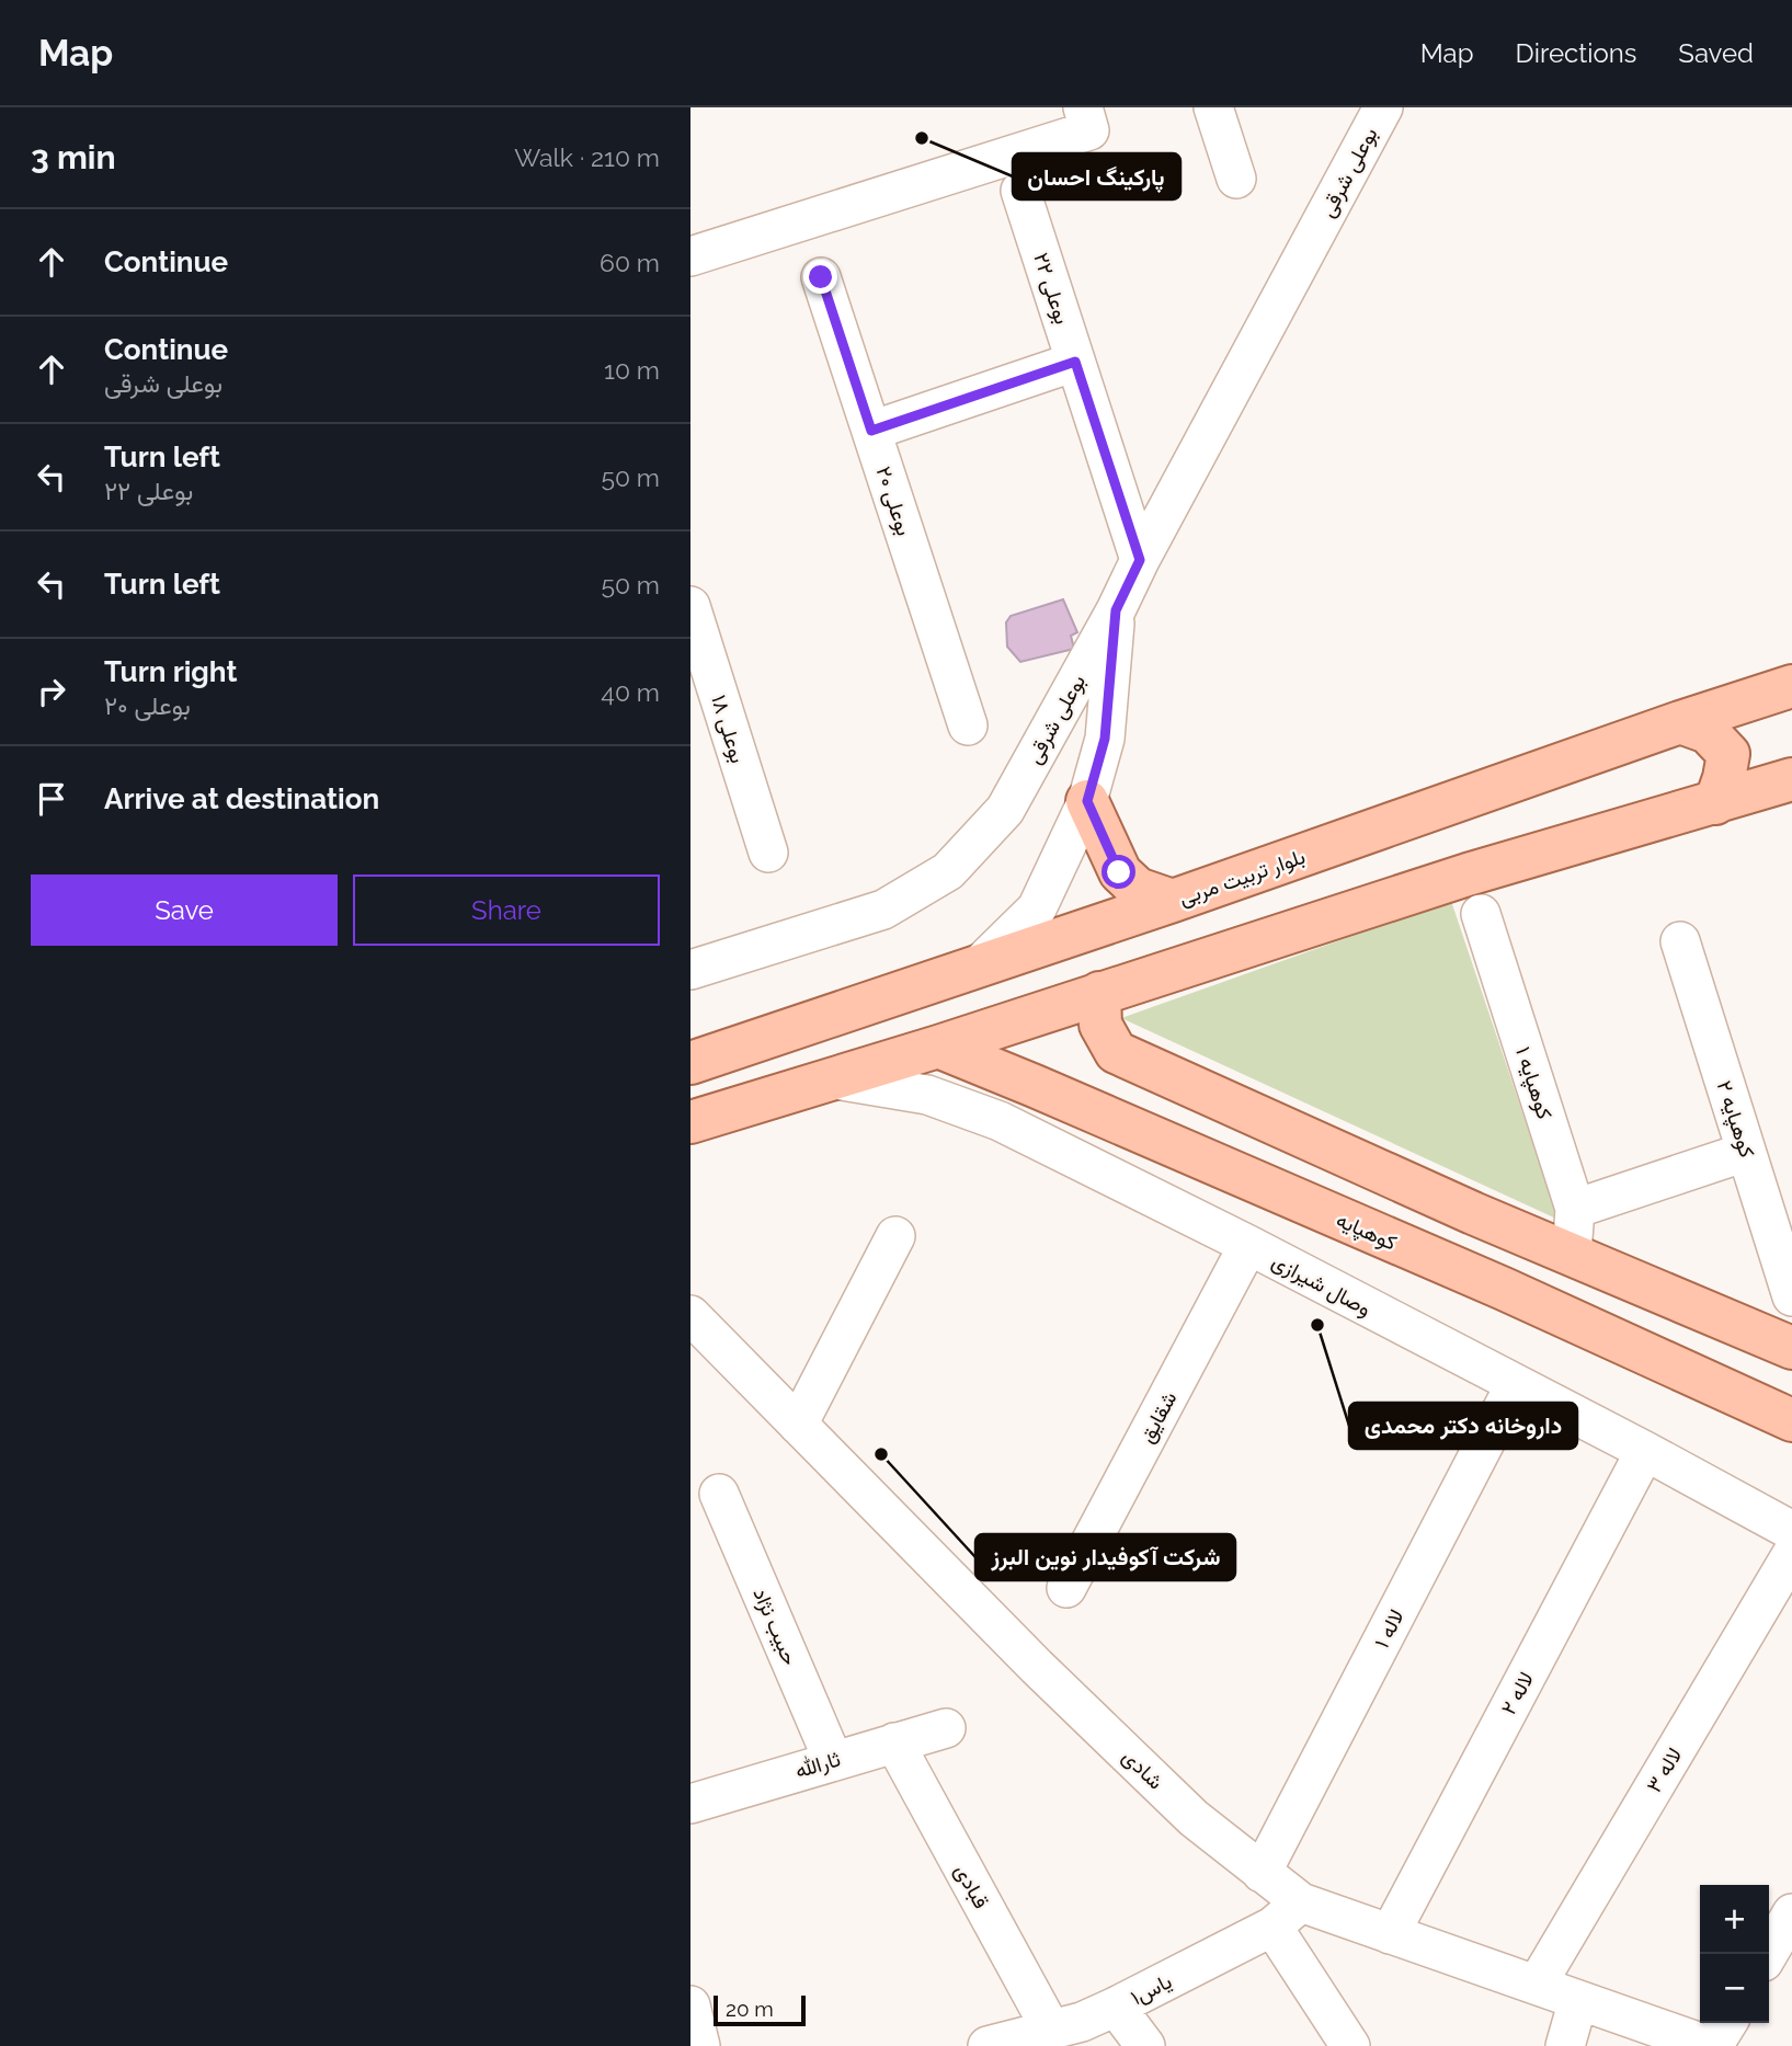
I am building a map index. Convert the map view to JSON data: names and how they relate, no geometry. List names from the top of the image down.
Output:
{
  "streets": {
    "main road": ["بلوار تربیت مربی", "کوهپایه"],
    "street": [
      "بوعلی شرقی",
      "بوعلی ۲۲",
      "بوعلی ۲۰",
      "بوعلی ۱۸",
      "کوهپایه ۱",
      "کوهپایه ۲",
      "وصال شیرازی",
      "شقایق",
      "حبیب نژاد",
      "لاله ۱",
      "لاله ۲",
      "ثارالله",
      "شادی",
      "لاله ۳",
      "قبادی",
      "یاس۱"
    ]
  },
  "crossings": [
    ["بوعلی شرقی", "بوعلی ۲۲"],
    ["وصال شیرازی", "شقایق"],
    ["وصال شیرازی", "لاله ۱"],
    ["وصال شیرازی", "لاله ۲"],
    ["حبیب نژاد", "ثارالله"],
    ["لاله ۱", "شادی"],
    ["لاله ۲", "شادی"],
    ["ثارالله", "قبادی"],
    ["شادی", "لاله ۳"],
    ["شادی", "یاس۱"],
    ["قبادی", "یاس۱"]
  ],
  "places": ["پارکینگ احسان", "داروخانه دکتر محمدی", "شرکت آکوفیدار نوین البرز"],
  "scale_bar": "20 m",
  "page": {
    "header": "Map",
    "nav": ["Map", "Directions", "Saved"],
    "heading": ["3 min", "Walk · 210 m"],
    "list": [
      ["Continue", "60 m"],
      ["Continue", "بوعلی شرقی", "10 m"],
      ["Turn left", "بوعلی ۲۲", "50 m"],
      ["Turn left", "50 m"],
      ["Turn right", "بوعلی ۲۰", "40 m"],
      "Arrive at destination"
    ],
    "buttons": ["Save", "Share"],
    "map_buttons": ["+", "−"],
    "scale": "20 m"
  }
}
